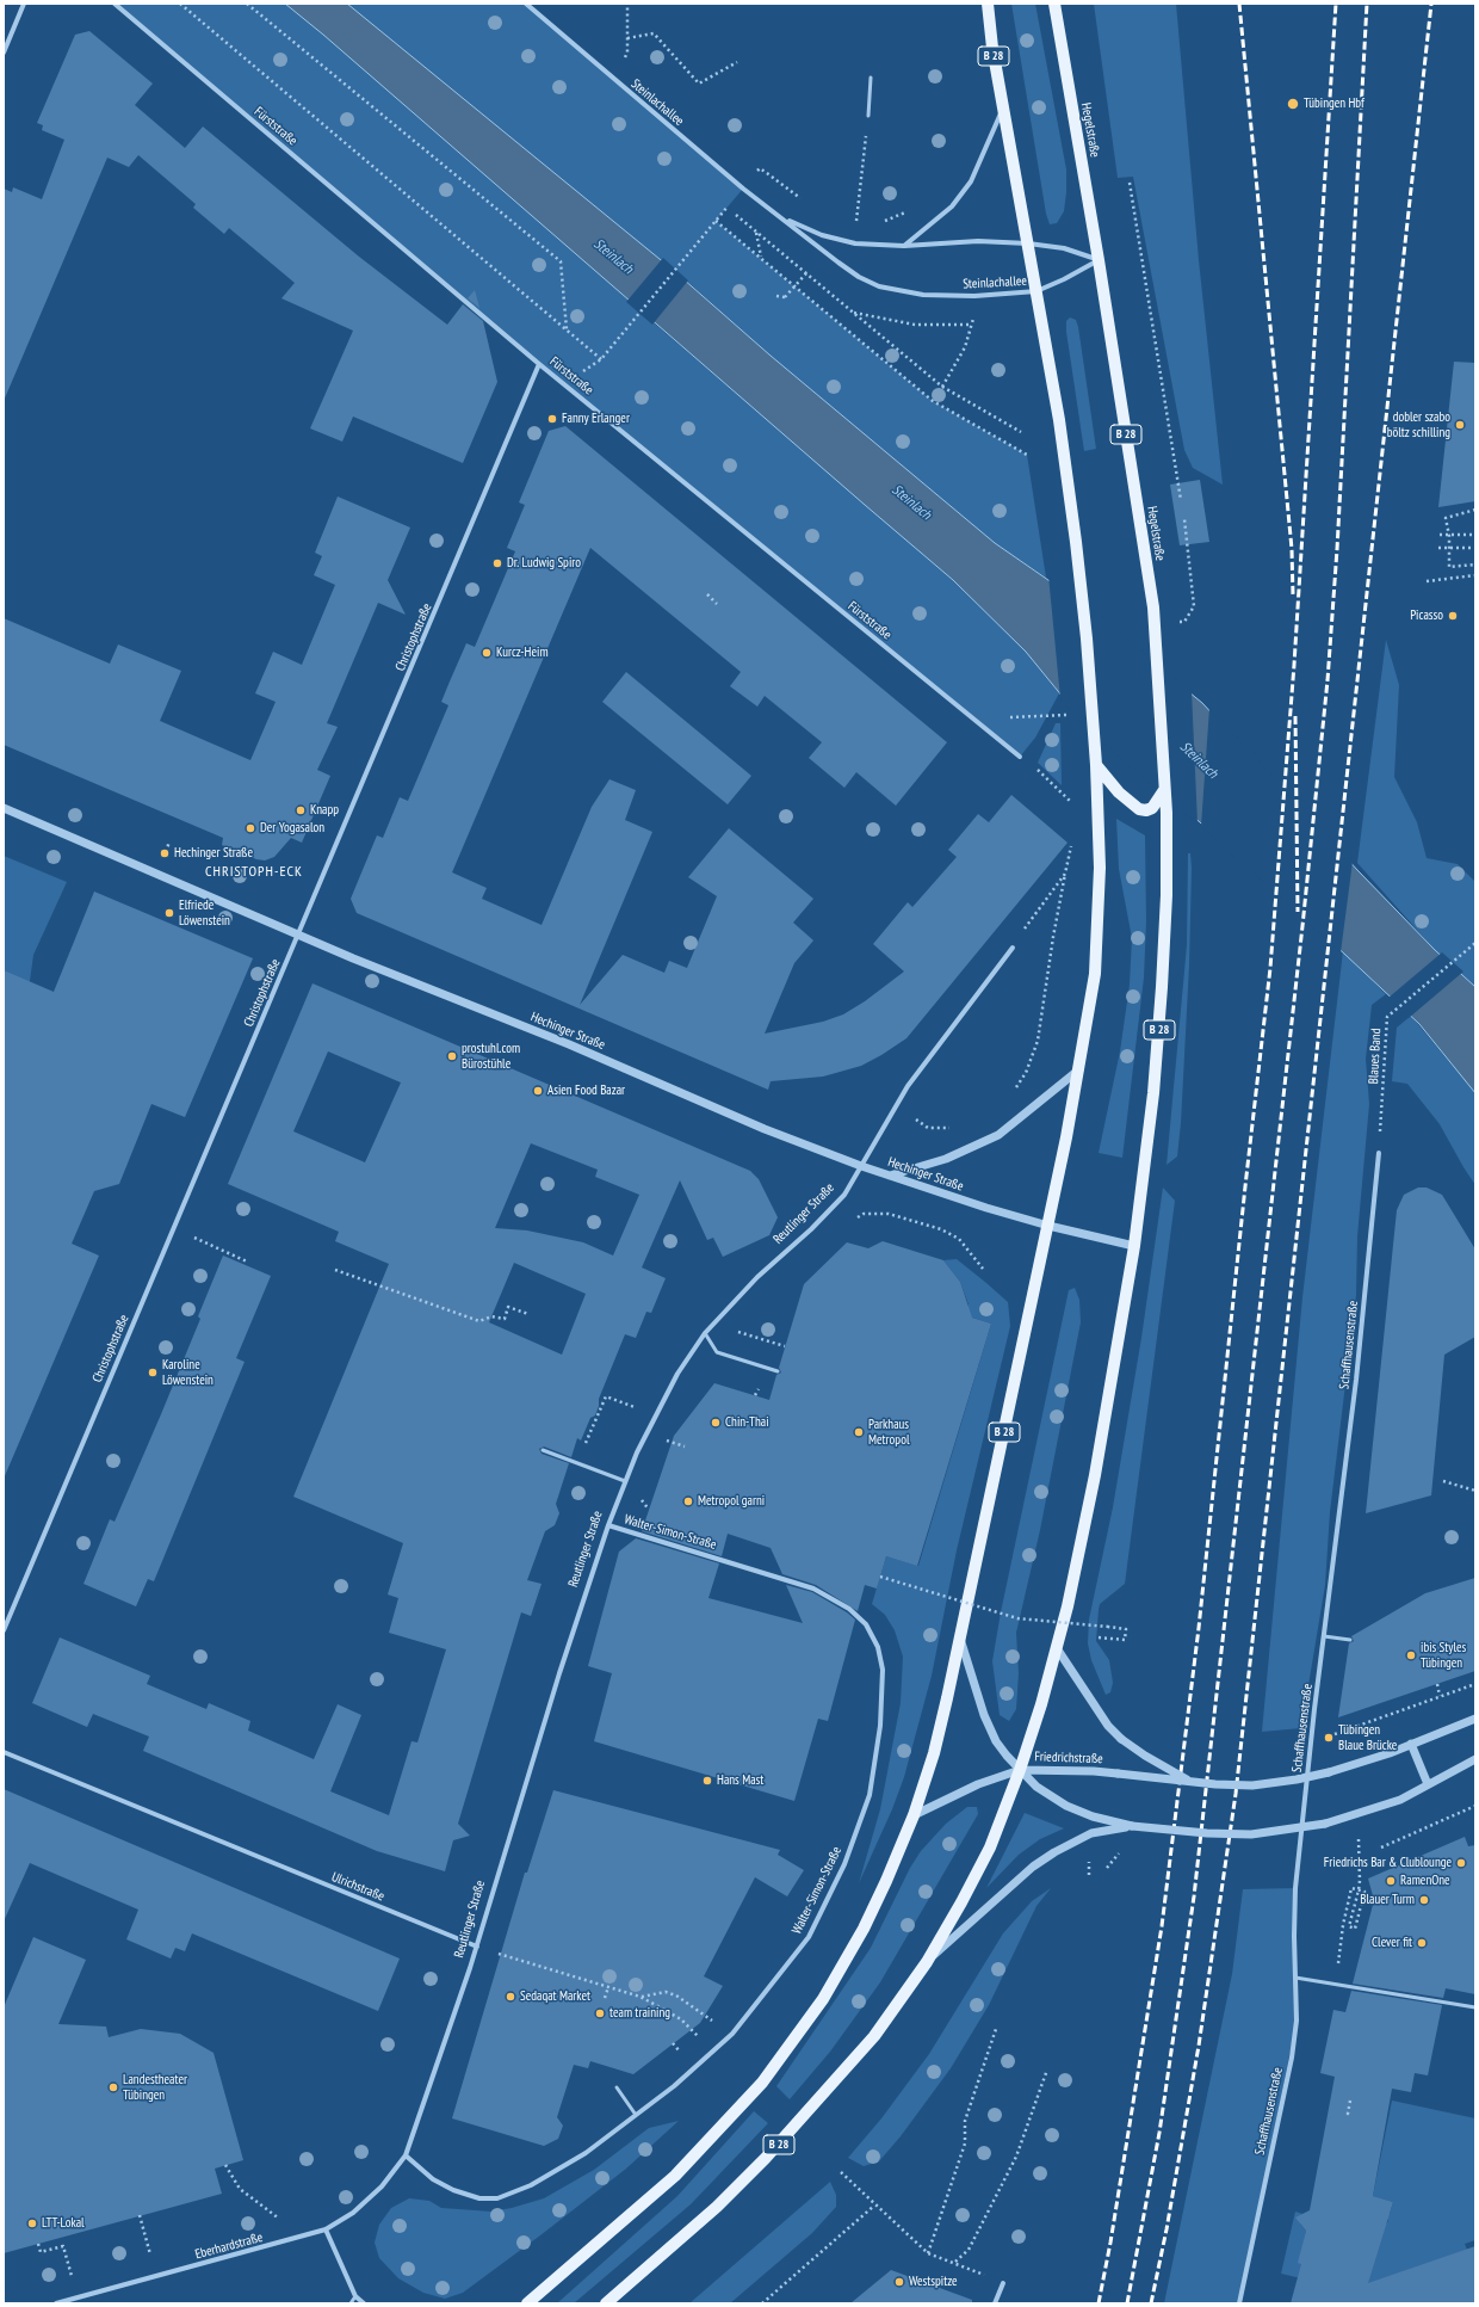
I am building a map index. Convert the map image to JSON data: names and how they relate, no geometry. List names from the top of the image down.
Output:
{
  "streets": {
    "main road": ["B 28", "Hegelstraße"],
    "street": [
      "Steinlachallee",
      "Fürststraße",
      "Christophstraße",
      "Hechinger Straße",
      "Reutlinger Straße",
      "Schaffhausenstraße",
      "Walter-Simon-Straße",
      "Friedrichstraße",
      "Ulrichstraße",
      "Eberhardstraße"
    ],
    "path": ["Blaues Band"]
  },
  "crossings": [
    ["B 28", "Steinlachallee"],
    ["B 28", "Hegelstraße"],
    ["B 28", "Hechinger Straße"],
    ["B 28", "Friedrichstraße"],
    ["Fürststraße", "Christophstraße"],
    ["Hegelstraße", "Hechinger Straße"],
    ["Christophstraße", "Hechinger Straße"],
    ["Hechinger Straße", "Reutlinger Straße"],
    ["Blaues Band", "Schaffhausenstraße"],
    ["Reutlinger Straße", "Walter-Simon-Straße"],
    ["Reutlinger Straße", "Ulrichstraße"],
    ["Reutlinger Straße", "Eberhardstraße"]
  ],
  "districts": ["CHRISTOPH-ECK"],
  "water": ["Steinlach"],
  "places": [
    "Tübingen Hbf",
    "Fanny Erlanger",
    "dobler szabo böltz schilling",
    "Dr. Ludwig Spiro",
    "Picasso",
    "Kurcz-Heim",
    "Knapp",
    "Der Yogasalon",
    "Hechinger Straße",
    "Elfriede Löwenstein",
    "prostuhl.com Bürostühle",
    "Asien Food Bazar",
    "Karoline Löwenstein",
    "Chin-Thai",
    "Parkhaus Metropol",
    "Metropol garni",
    "ibis Styles Tübingen",
    "Tübingen Blaue Brücke",
    "Hans Mast",
    "Friedrichs Bar & Clublounge",
    "RamenOne",
    "Blauer Turm",
    "Clever fit",
    "Sedaqat Market",
    "team training",
    "Landestheater Tübingen",
    "LTT-Lokal",
    "Westspitze"
  ]
}
